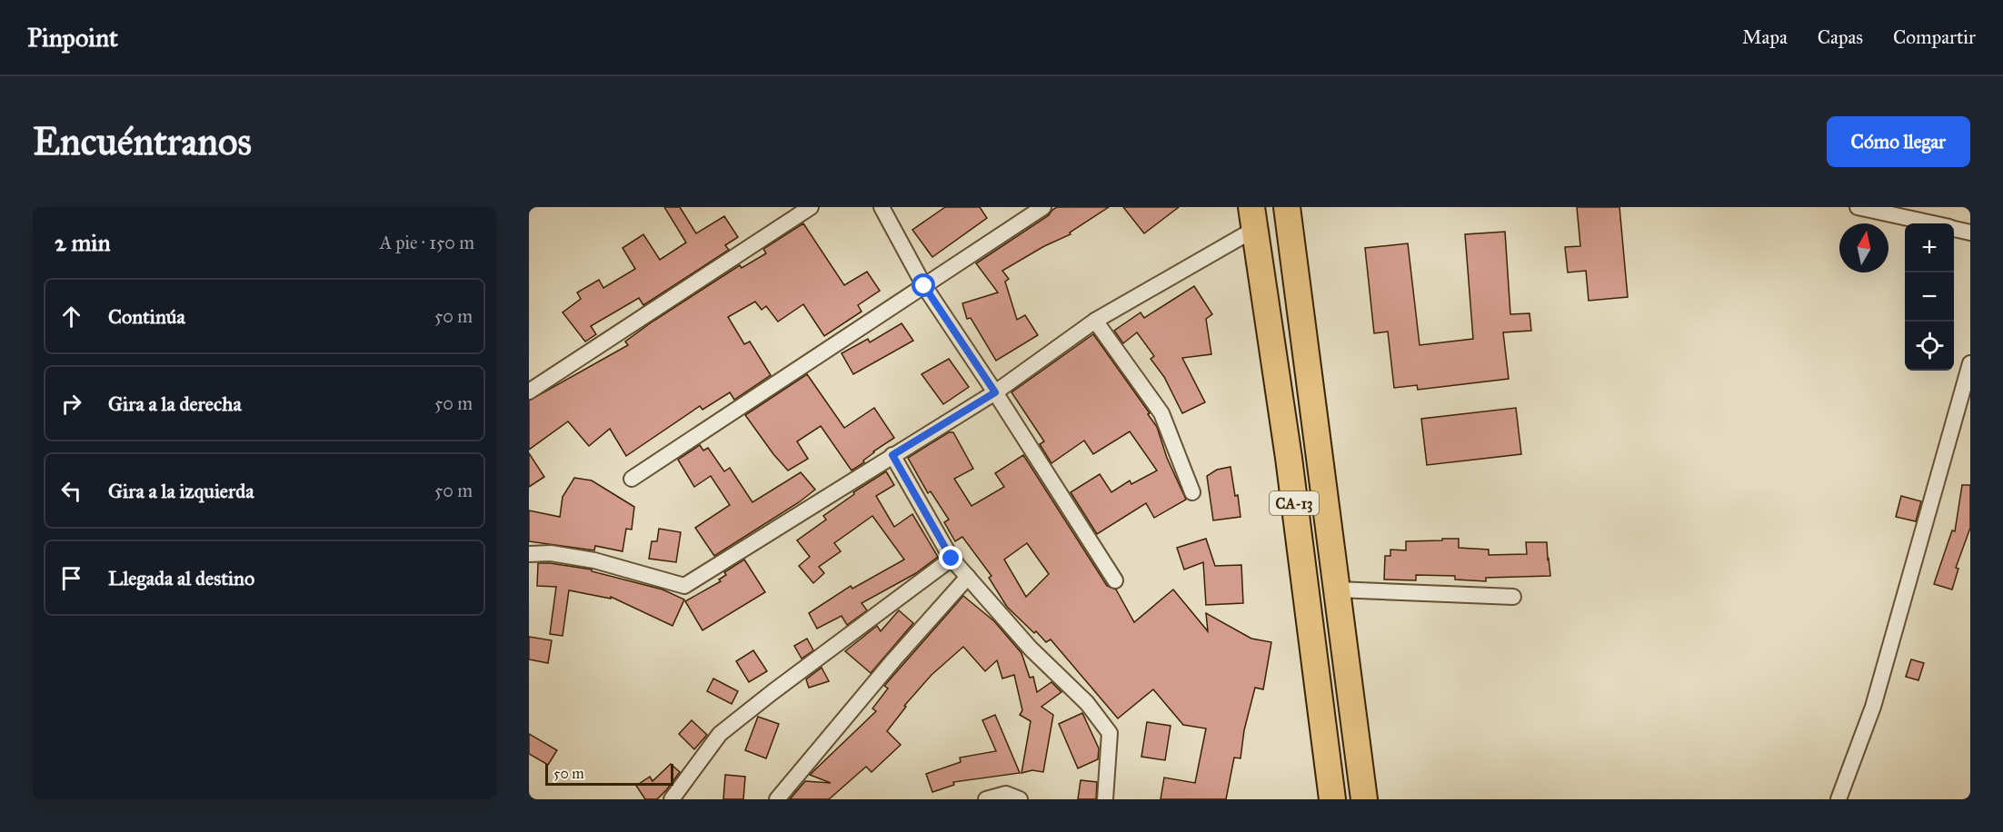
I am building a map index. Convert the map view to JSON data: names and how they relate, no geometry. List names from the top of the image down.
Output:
{
  "streets": {
    "highway": ["CA-13"]
  },
  "scale_bar": "50 m",
  "north": "top",
  "page": {
    "header": "Pinpoint",
    "nav": ["Mapa", "Capas", "Compartir"],
    "buttons": "Cómo llegar",
    "title": "Encuéntranos",
    "heading": ["2 min", "A pie · 150 m"],
    "map_buttons": ["+", "−"],
    "list": [
      ["Continúa", "50 m"],
      ["Gira a la derecha", "50 m"],
      ["Gira a la izquierda", "50 m"],
      "Llegada al destino"
    ],
    "scale": "50 m"
  }
}
